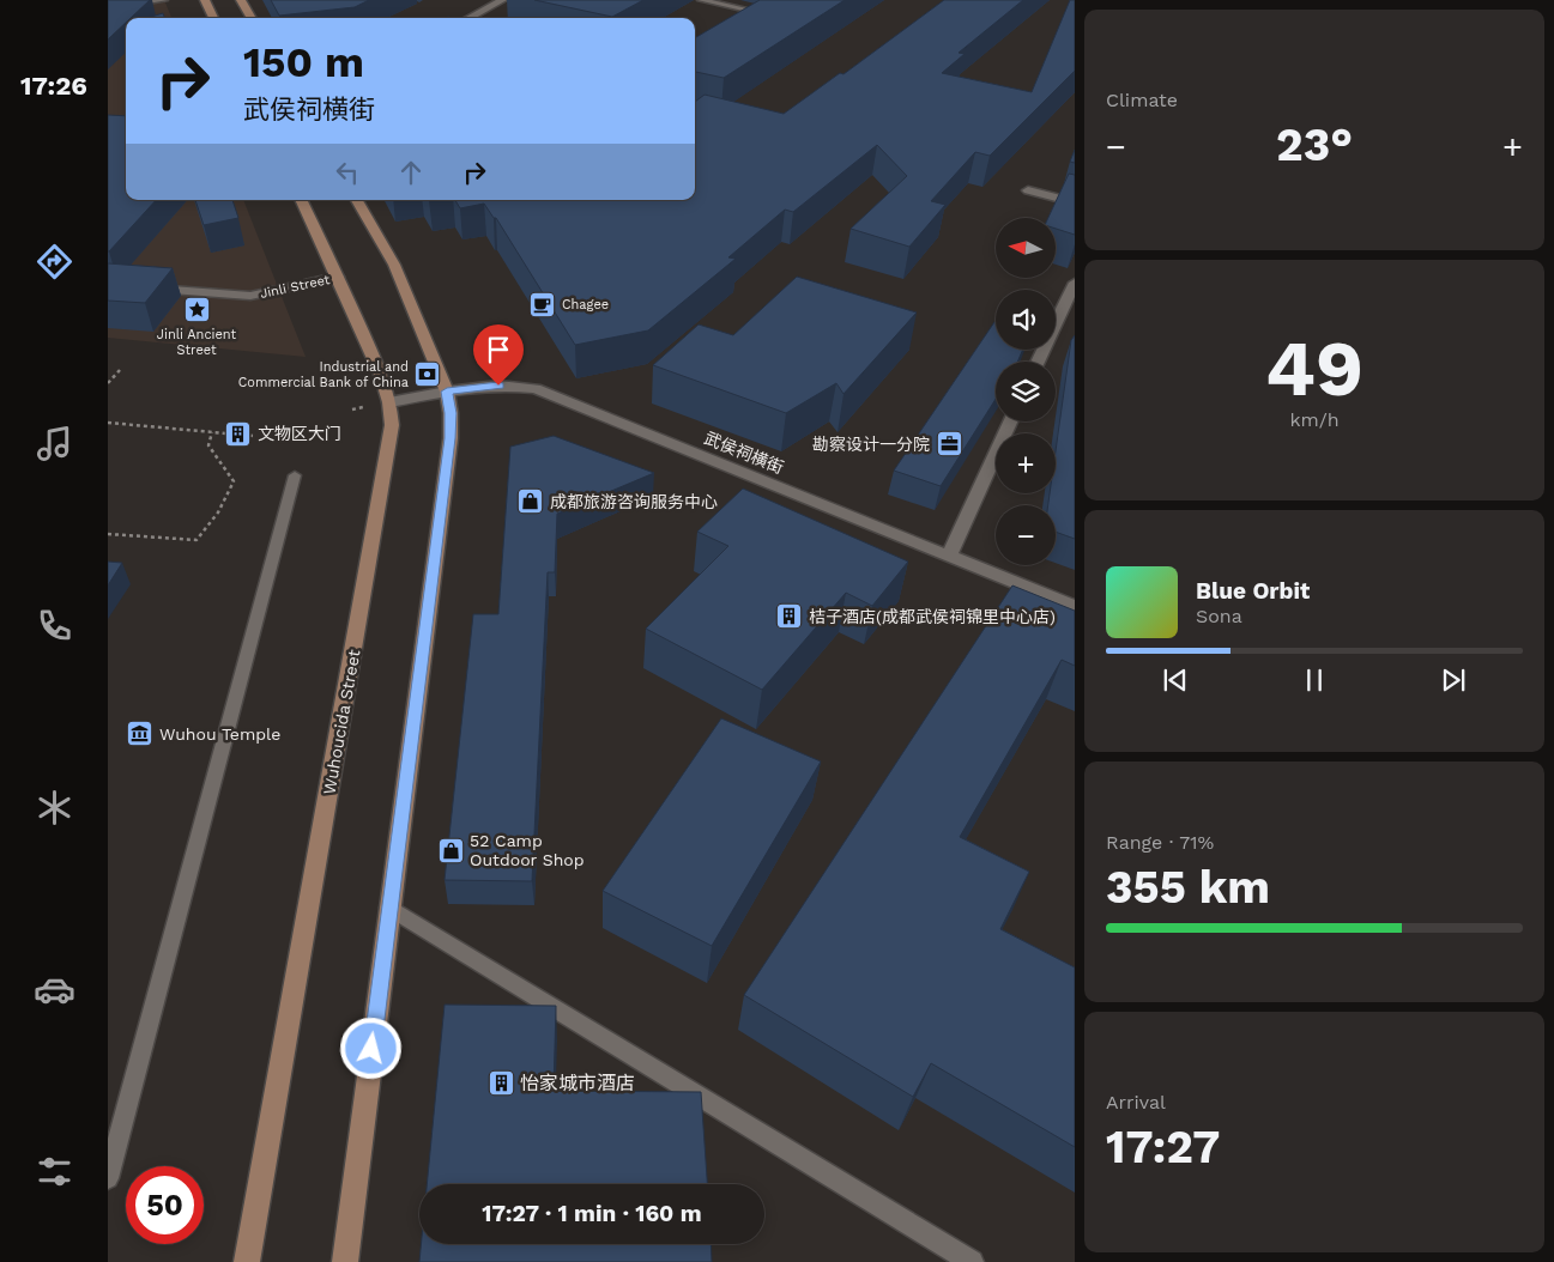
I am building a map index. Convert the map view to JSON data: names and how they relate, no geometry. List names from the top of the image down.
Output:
{
  "streets": {
    "main road": ["Wuhoucida Street"],
    "street": ["Jinli Street", "武侯祠横街"]
  },
  "crossings": [
    ["Jinli Street", "Wuhoucida Street"],
    ["武侯祠横街", "Wuhoucida Street"]
  ],
  "places": {
    "cafe": ["Chagee"],
    "place": ["Jinli Ancient Street"],
    "bank": ["Industrial and Commercial Bank of China"],
    "building": ["文物区大门", "桔子酒店(成都武侯祠锦里中心店)", "怡家城市酒店"],
    "office": ["勘察设计一分院"],
    "shop": ["成都旅游咨询服务中心", "52 Camp Outdoor Shop"],
    "museum": ["Wuhou Temple"]
  },
  "north": "left",
  "page": {
    "tabs": "17:26",
    "tile": [
      "Climate",
      ["49", "km/h"],
      ["Range · 71%", "355 km"],
      ["Arrival", "17:27"]
    ],
    "turn": ["150 m", "武侯祠横街"],
    "heat": ["−", "23°", "+"],
    "map_buttons": ["+", "−"],
    "song": ["Blue Orbit", "Sona"],
    "limit": "50",
    "trip": "17:27 · 1 min · 160 m"
  }
}
